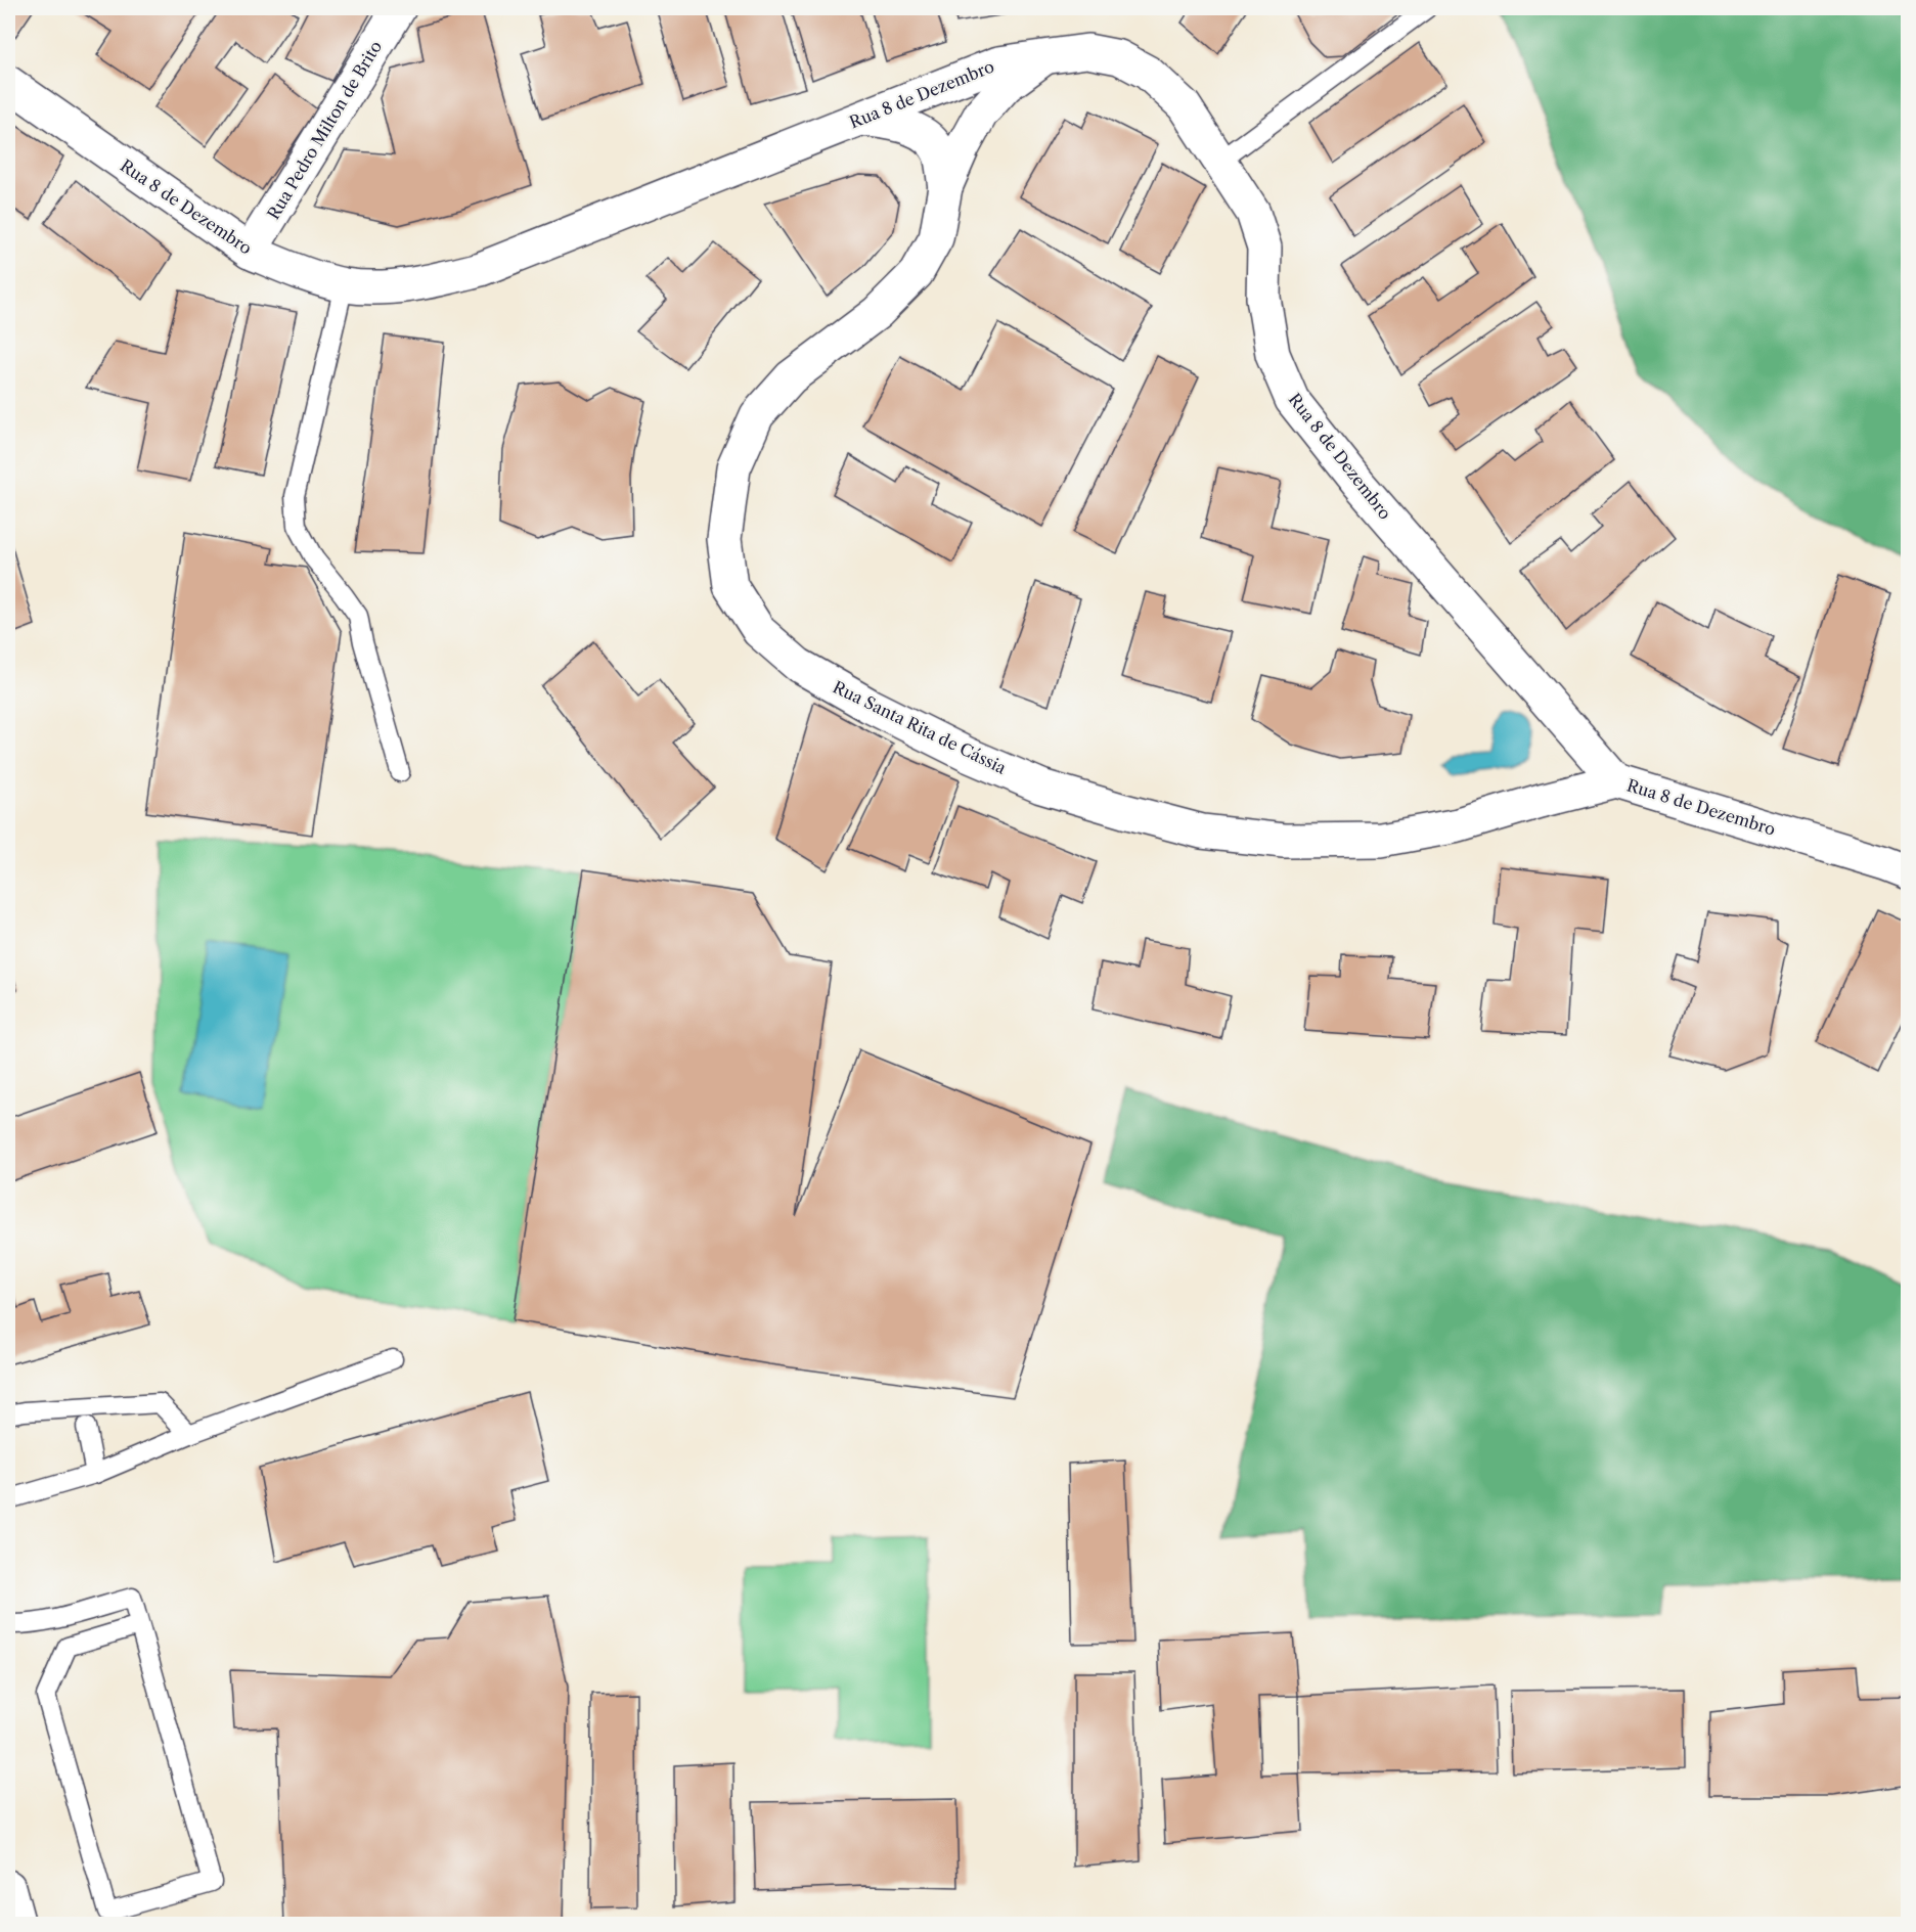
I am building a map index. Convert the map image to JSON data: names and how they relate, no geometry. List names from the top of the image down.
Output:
{
  "streets": {
    "street": ["Rua 8 de Dezembro", "Rua Pedro Milton de Brito", "Rua Santa Rita de Cássia"]
  },
  "crossings": [
    ["Rua 8 de Dezembro", "Rua Pedro Milton de Brito"],
    ["Rua 8 de Dezembro", "Rua Santa Rita de Cássia"]
  ]
}
